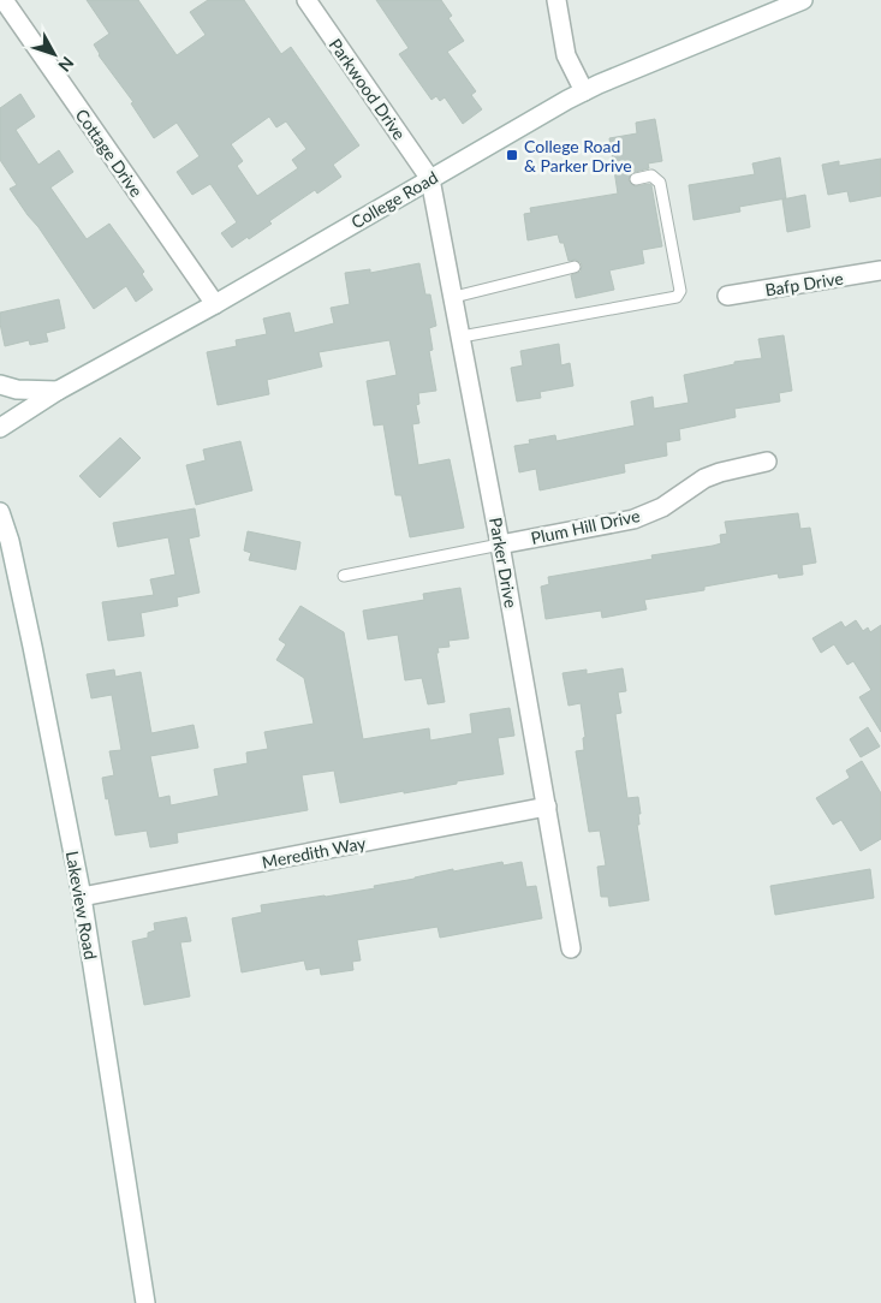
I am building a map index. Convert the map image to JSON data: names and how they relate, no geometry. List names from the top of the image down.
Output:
{
  "streets": {
    "street": [
      "Parkwood Drive",
      "Cottage Drive",
      "College Road",
      "Bafp Drive",
      "Plum Hill Drive",
      "Parker Drive",
      "Meredith Way",
      "Lakeview Road"
    ]
  },
  "crossings": [
    ["Parkwood Drive", "College Road"],
    ["Parkwood Drive", "Parker Drive"],
    ["Cottage Drive", "College Road"],
    ["College Road", "Parker Drive"],
    ["Plum Hill Drive", "Parker Drive"],
    ["Parker Drive", "Meredith Way"],
    ["Meredith Way", "Lakeview Road"]
  ],
  "places": {
    "transit": ["College Road & Parker Drive"]
  },
  "north": "bottom right"
}
